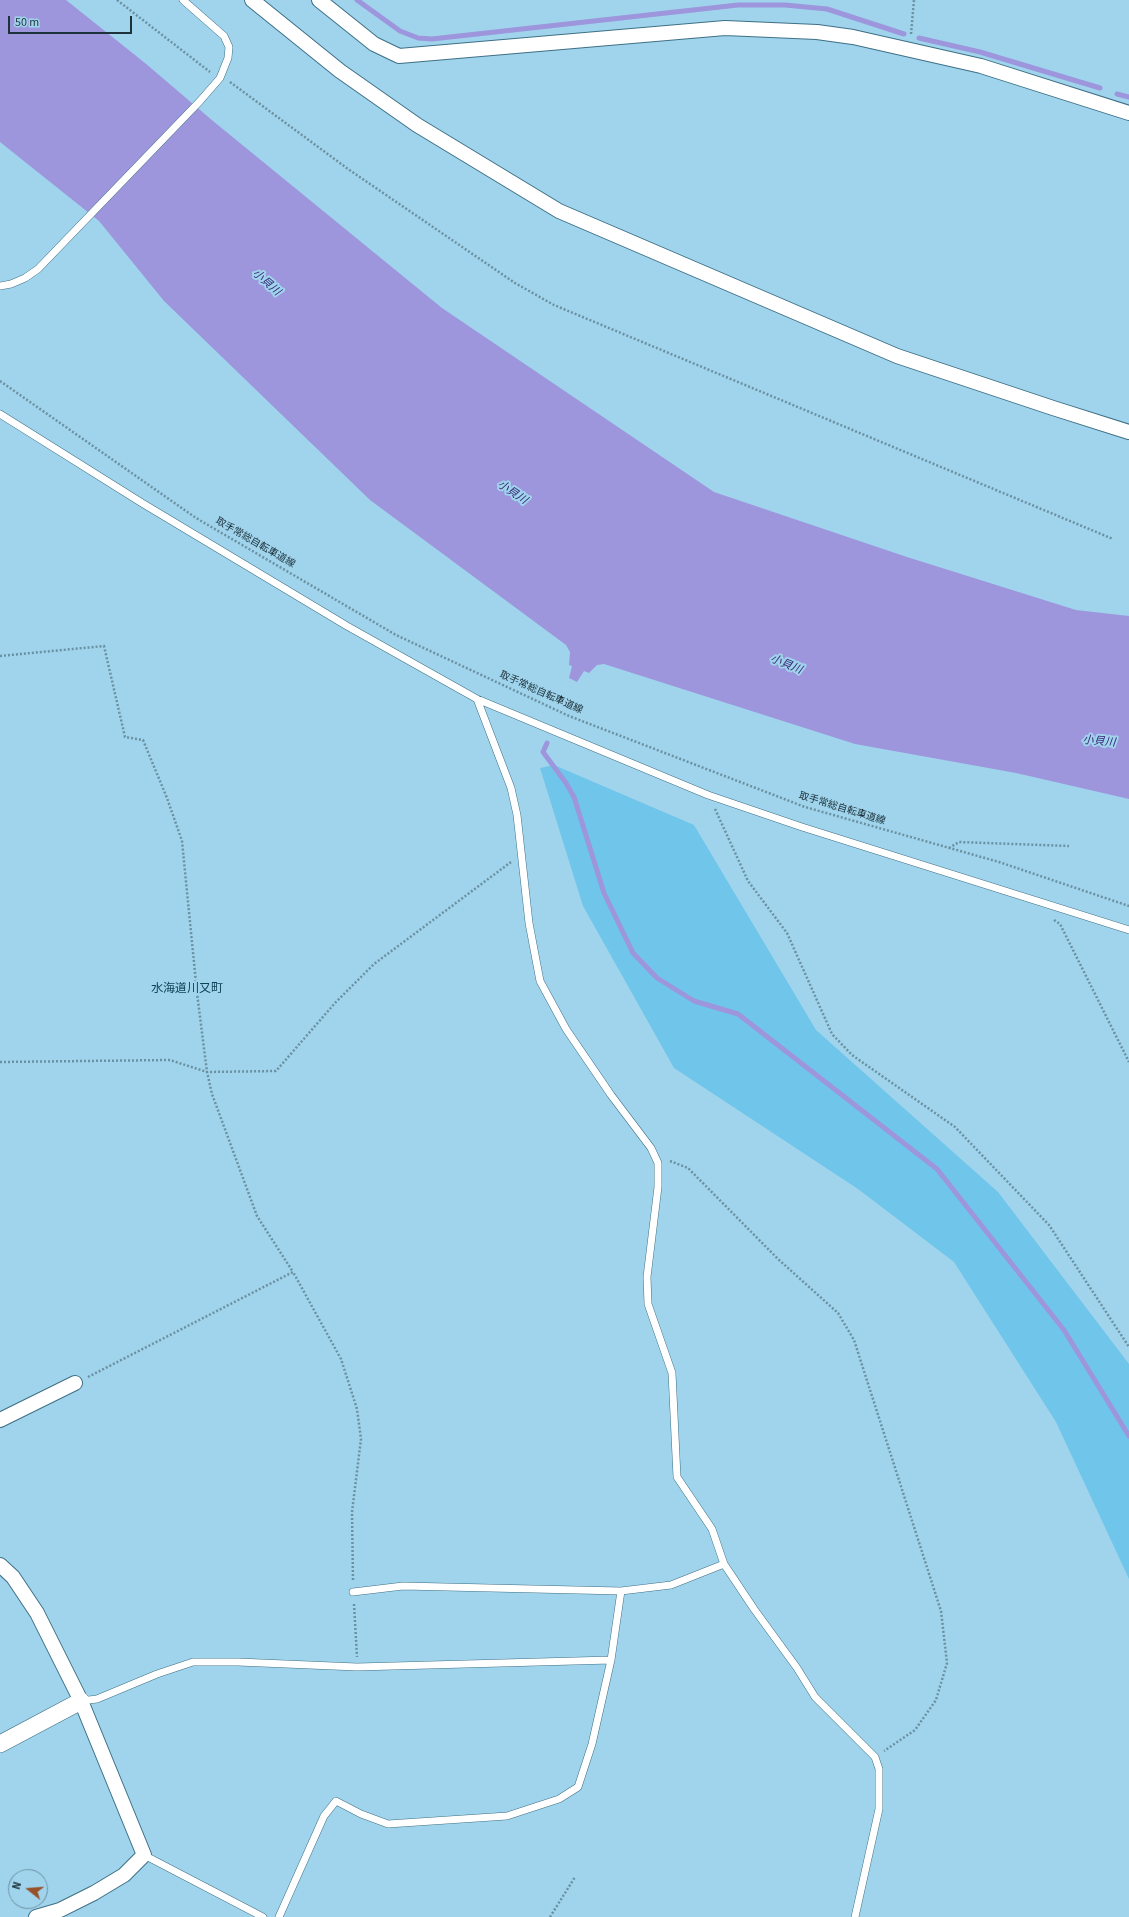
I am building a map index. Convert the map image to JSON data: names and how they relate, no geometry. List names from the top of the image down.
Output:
{
  "streets": {
    "path": ["取手常総自転車道線"]
  },
  "districts": ["水海道川又町"],
  "water": ["小貝川"],
  "scale_bar": "50 m",
  "north": "left"
}
